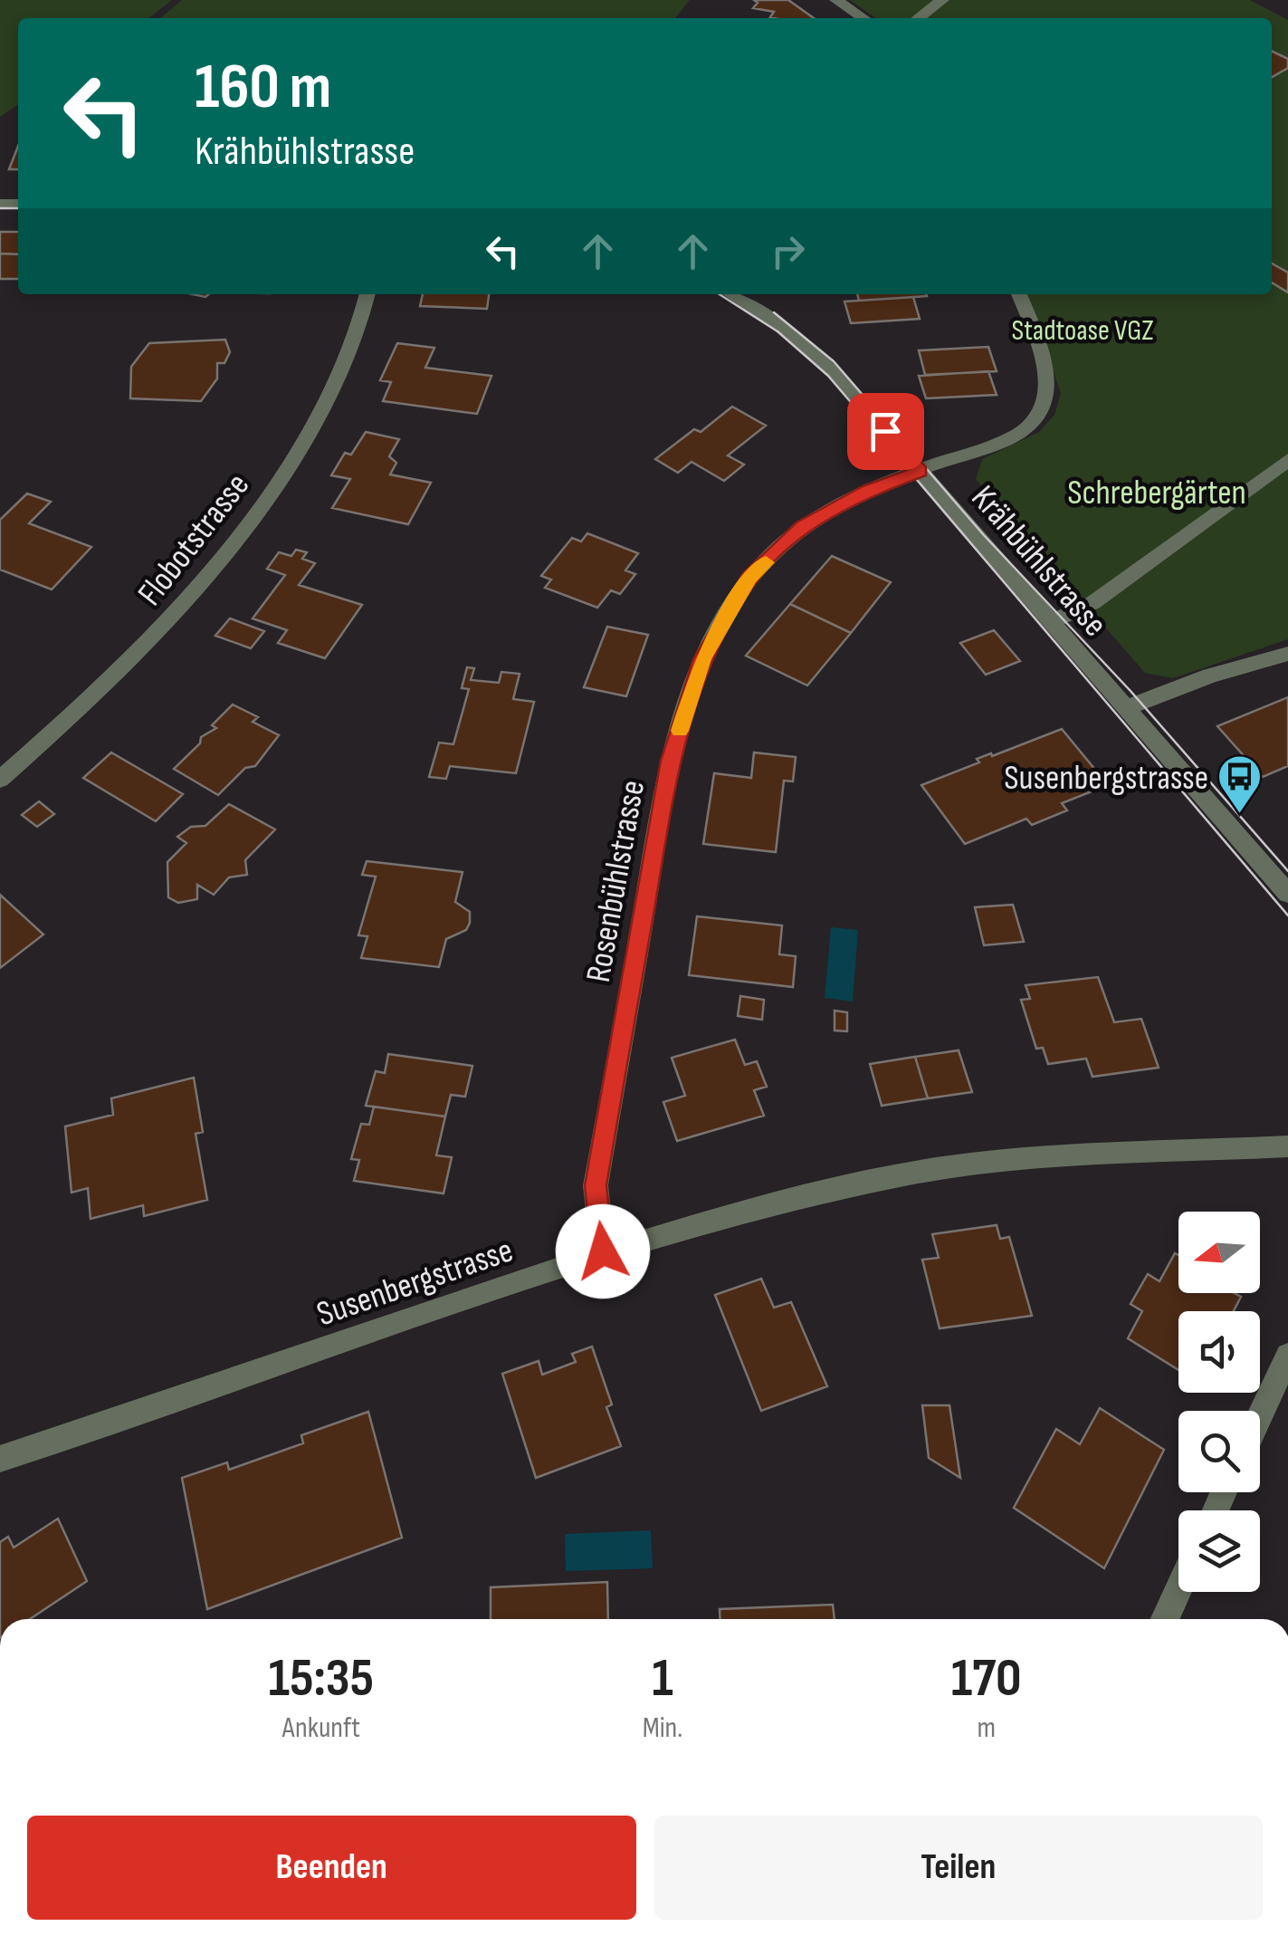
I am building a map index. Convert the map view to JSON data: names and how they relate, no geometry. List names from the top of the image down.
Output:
{
  "streets": {
    "street": [
      "Flobotstrasse",
      "Krähbühlstrasse",
      "Rosenbühlstrasse",
      "Susenbergstrasse"
    ]
  },
  "crossings": [
    ["Krähbühlstrasse", "Rosenbühlstrasse"],
    ["Rosenbühlstrasse", "Susenbergstrasse"]
  ],
  "parks": ["Stadtoase VGZ", "Schrebergärten"],
  "places": {
    "bus stop": ["Susenbergstrasse"]
  },
  "north": "left",
  "page": {
    "turn": ["160 m", "Krähbühlstrasse"],
    "eta": [
      "15:35",
      "Ankunft",
      "1",
      "Min.",
      "170",
      "m"
    ],
    "buttons": ["Beenden", "Teilen"]
  }
}
